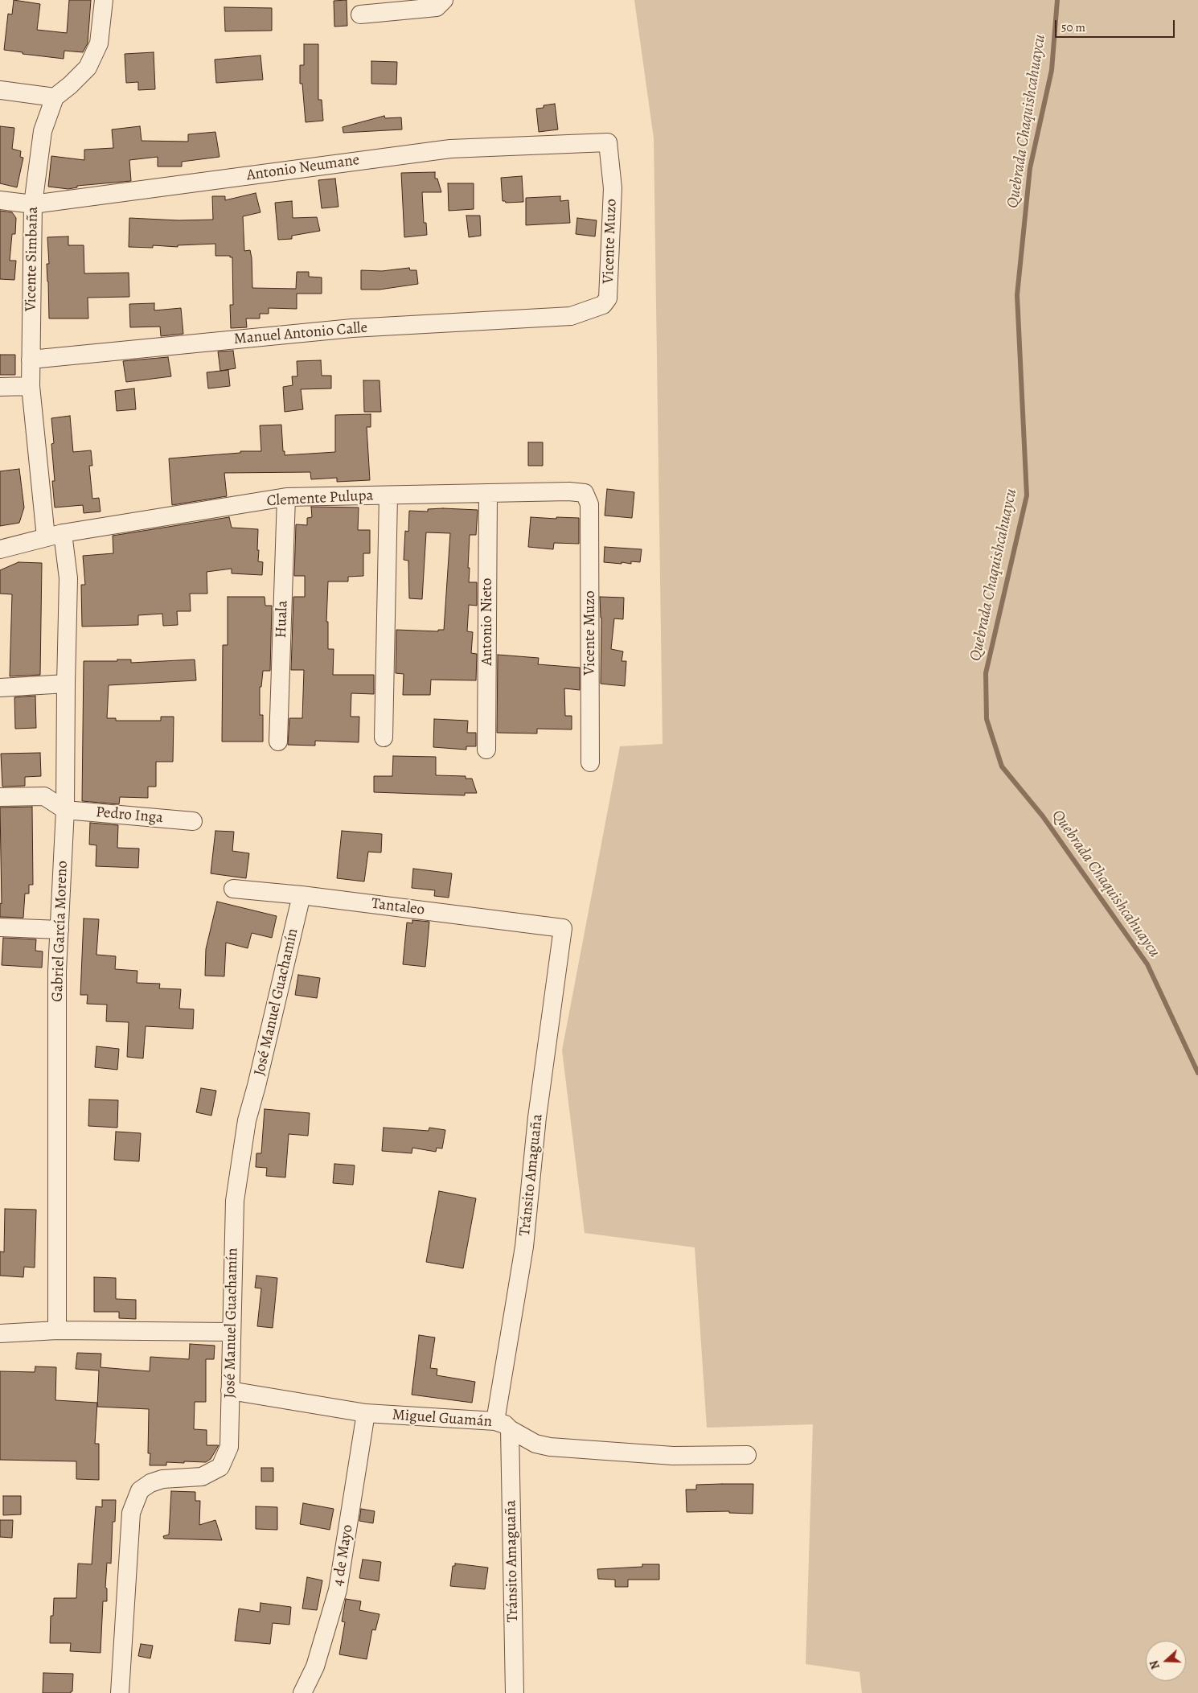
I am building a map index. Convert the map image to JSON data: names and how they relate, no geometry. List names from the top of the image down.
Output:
{
  "streets": {
    "street": [
      "Antonio Neumane",
      "Vicente Muzo",
      "Vicente Simbaña",
      "Manuel Antonio Calle",
      "Clemente Pulupa",
      "Huala",
      "Antonio Nieto",
      "Pedro Inga",
      "Tantaleo",
      "Gabriel García Moreno",
      "José Manuel Guachamín",
      "Tránsito Amaguaña",
      "Miguel Guamán",
      "4 de Mayo"
    ]
  },
  "crossings": [
    ["Antonio Neumane", "Vicente Muzo"],
    ["Antonio Neumane", "Vicente Simbaña"],
    ["Vicente Muzo", "Manuel Antonio Calle"],
    ["Vicente Muzo", "Clemente Pulupa"],
    ["Vicente Simbaña", "Manuel Antonio Calle"],
    ["Vicente Simbaña", "Clemente Pulupa"],
    ["Clemente Pulupa", "Huala"],
    ["Clemente Pulupa", "Antonio Nieto"],
    ["Clemente Pulupa", "Gabriel García Moreno"],
    ["Pedro Inga", "Gabriel García Moreno"],
    ["Tantaleo", "José Manuel Guachamín"],
    ["Tantaleo", "Tránsito Amaguaña"],
    ["José Manuel Guachamín", "Miguel Guamán"],
    ["Tránsito Amaguaña", "Miguel Guamán"],
    ["Miguel Guamán", "4 de Mayo"]
  ],
  "water": ["Quebrada Chaquishcahuaycu"],
  "scale_bar": "50 m",
  "north": "left"
}
